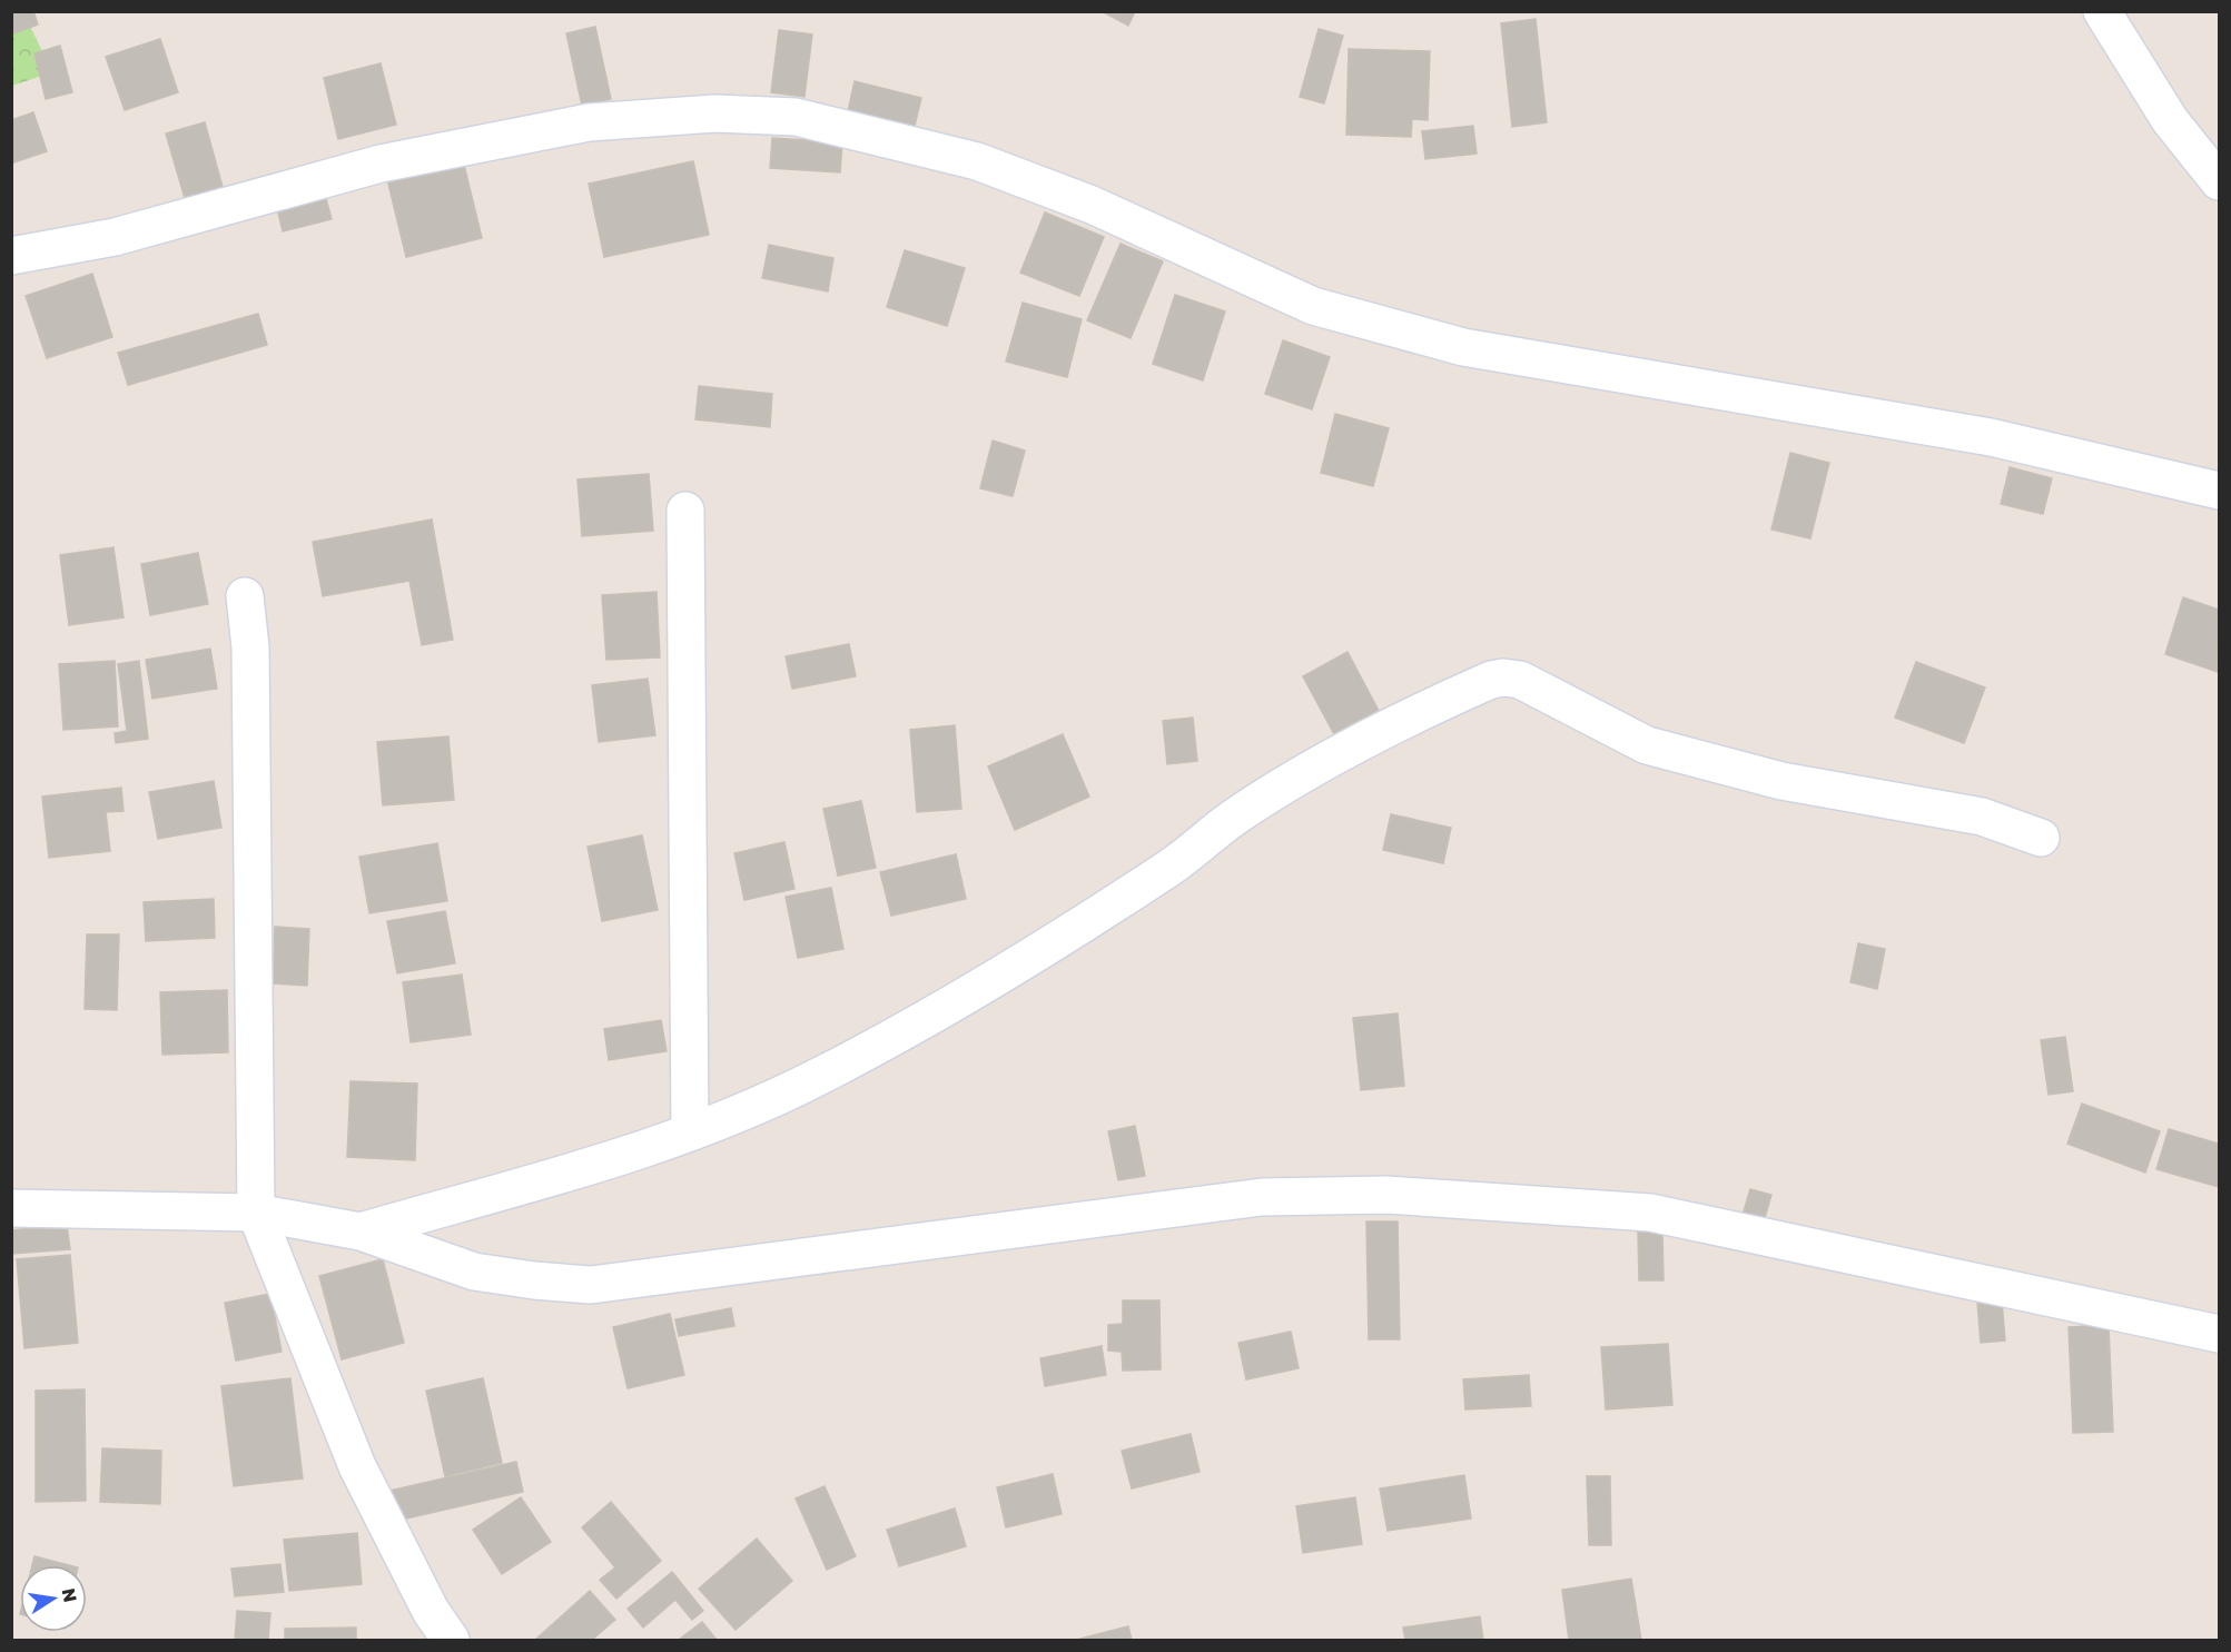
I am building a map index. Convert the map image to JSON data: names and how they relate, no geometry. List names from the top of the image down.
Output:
{
  "north": "right"
}
